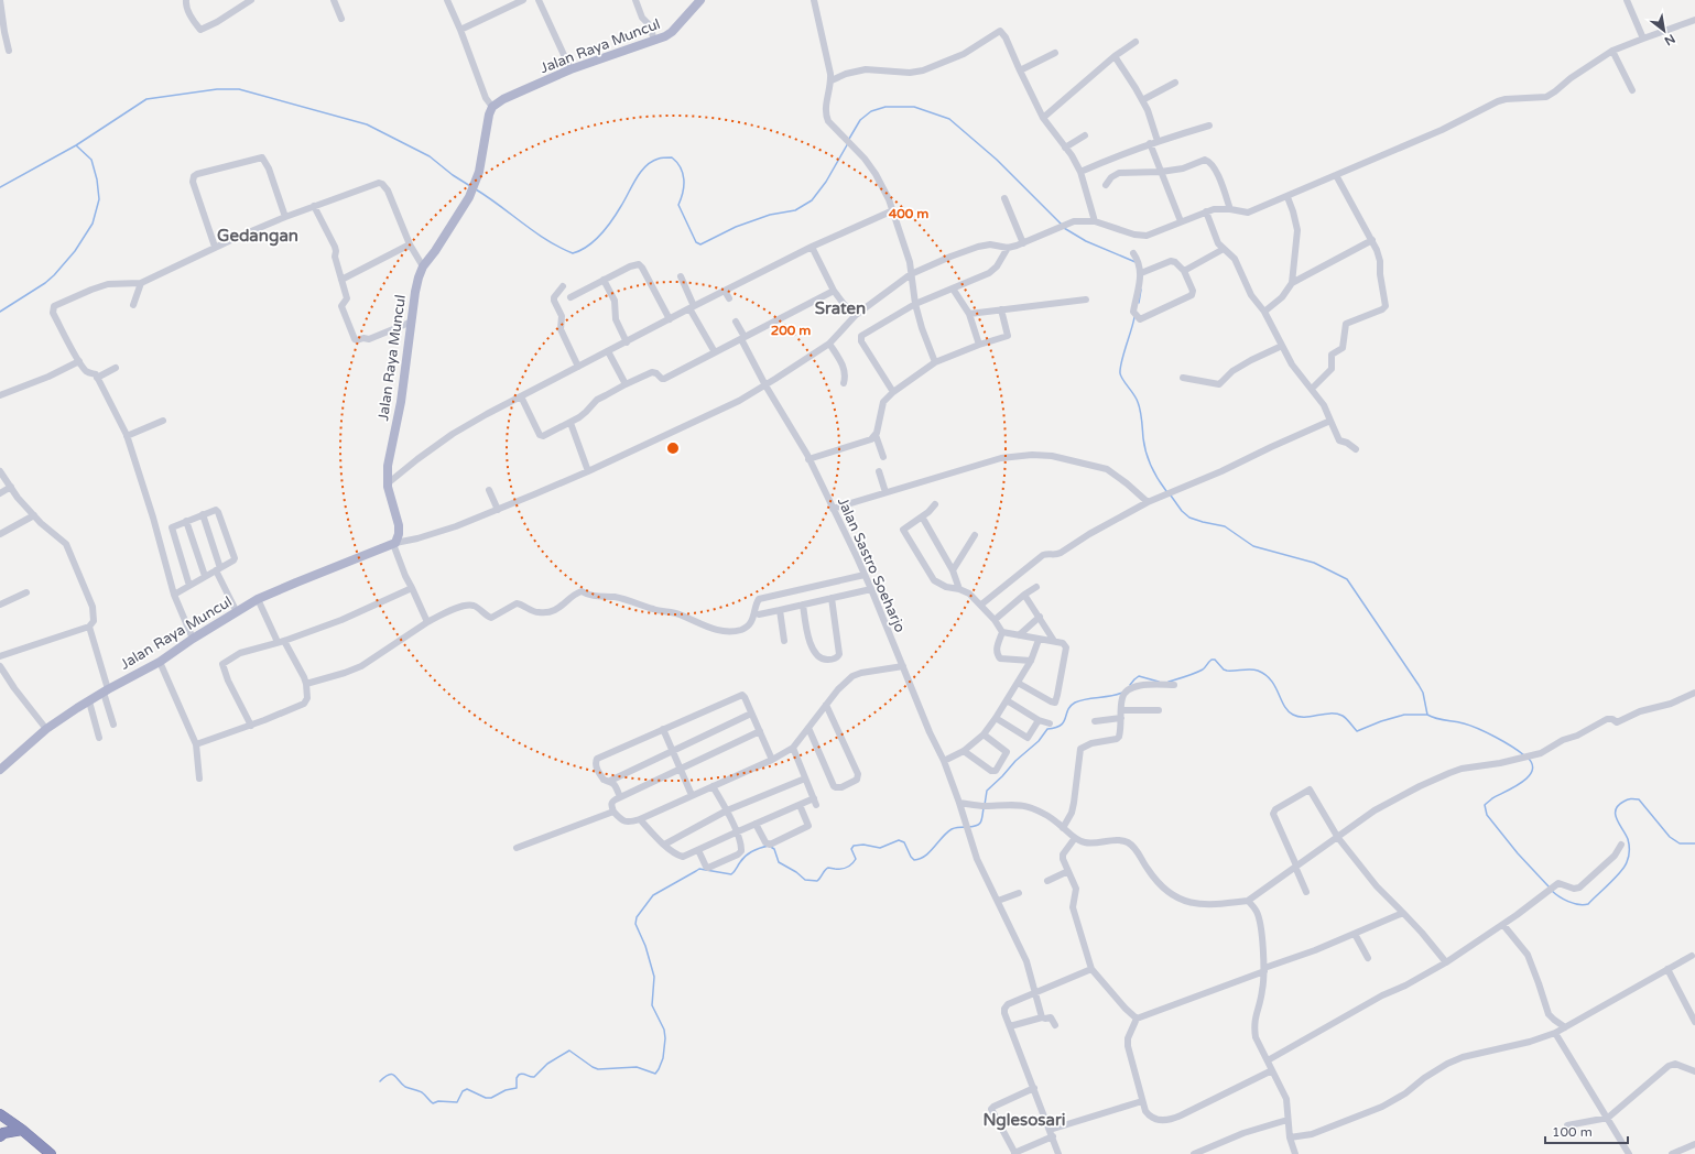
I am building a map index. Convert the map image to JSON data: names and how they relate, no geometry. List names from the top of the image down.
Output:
{
  "streets": {
    "main road": ["Jalan Raya Muncul"],
    "street": ["Jalan Sastro Soeharjo"]
  },
  "districts": ["Gedangan", "Sraten", "Nglesosari"],
  "scale_bar": "100 m",
  "north": "bottom right",
  "rings": ["400 m", "200 m"]
}
